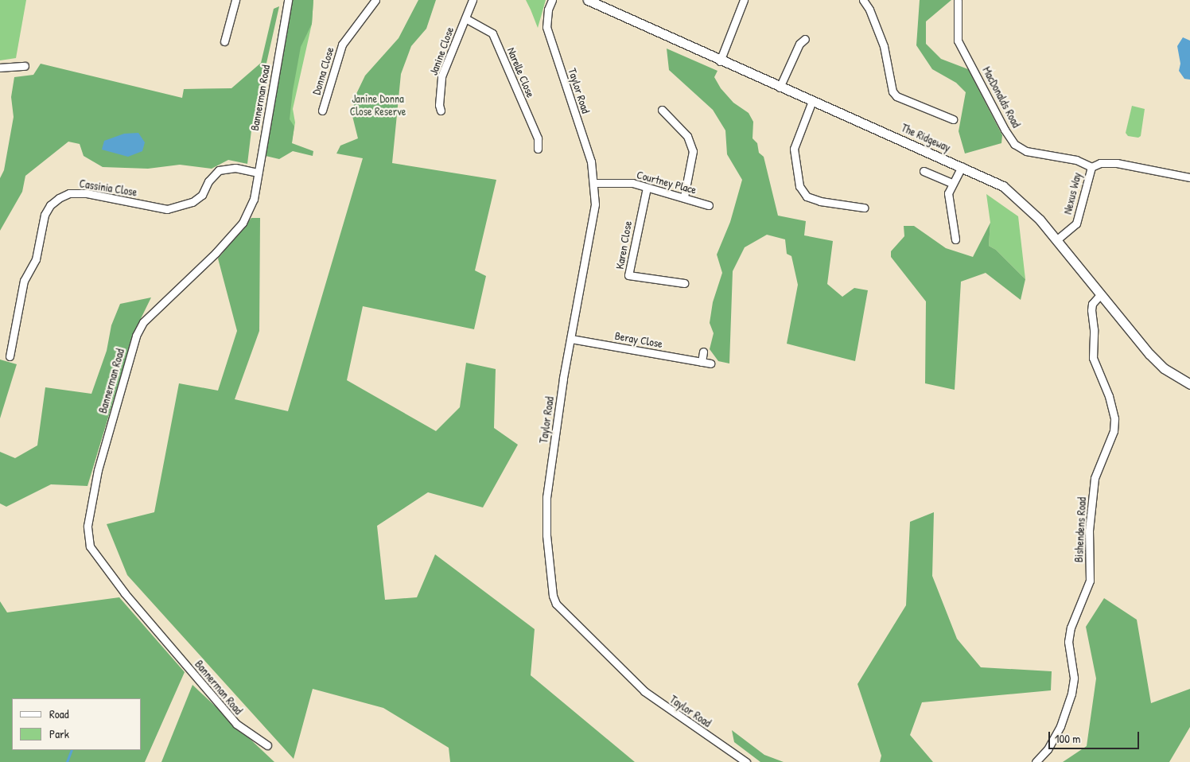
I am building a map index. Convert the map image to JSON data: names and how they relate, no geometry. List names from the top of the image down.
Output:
{
  "streets": {
    "street": [
      "Janine Close",
      "Donna Close",
      "Narelle Close",
      "Taylor Road",
      "MacDonalds Road",
      "Bannerman Road",
      "The Ridgeway",
      "Courtney Place",
      "Cassinia Close",
      "Nexus Way",
      "Karen Close",
      "Beray Close",
      "Bishendens Road"
    ]
  },
  "crossings": [
    ["Janine Close", "Narelle Close"],
    ["Taylor Road", "Courtney Place"],
    ["Taylor Road", "Beray Close"],
    ["MacDonalds Road", "Nexus Way"],
    ["Bannerman Road", "Cassinia Close"],
    ["The Ridgeway", "Nexus Way"],
    ["The Ridgeway", "Bishendens Road"],
    ["Courtney Place", "Karen Close"]
  ],
  "parks": ["Janine Donna Close Reserve"],
  "legend": ["Road", "Park"],
  "scale_bar": "100 m"
}
